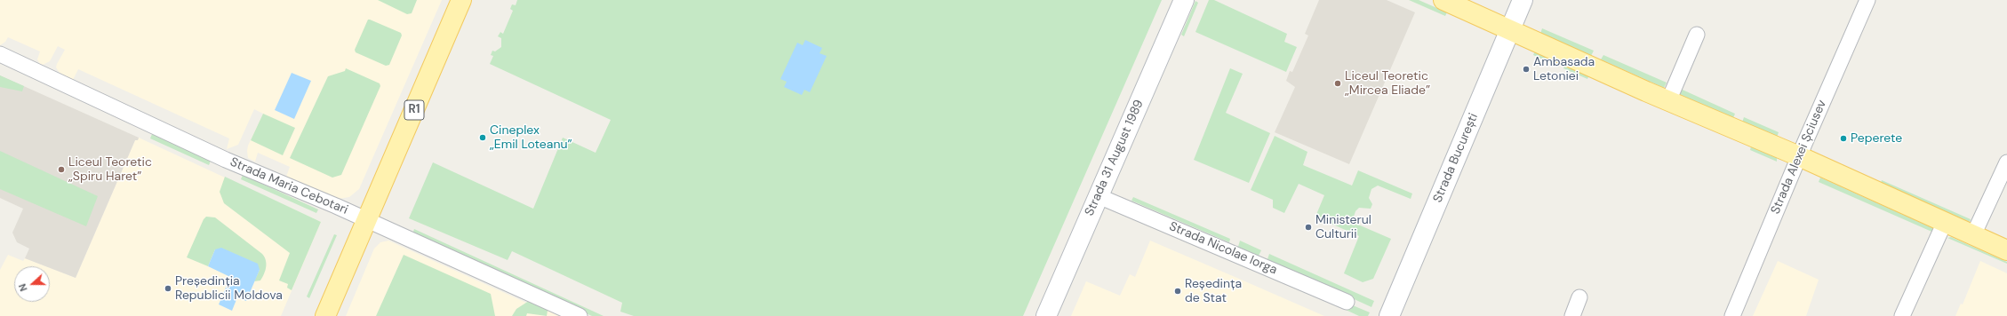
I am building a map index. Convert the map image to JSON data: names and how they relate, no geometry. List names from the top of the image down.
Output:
{
  "streets": {
    "main road": ["R1"],
    "street": [
      "Strada Alexei Șciusev",
      "Strada 31 August 1989",
      "Strada București",
      "Strada Maria Cebotari",
      "Strada Nicolae Iorga"
    ]
  },
  "crossings": [
    ["R1", "Strada Maria Cebotari"],
    ["Strada 31 August 1989", "Strada Nicolae Iorga"]
  ],
  "places": [
    "Ambasada Letoniei",
    "Liceul Teoretic „Mircea Eliade”",
    "Cineplex „Emil Loteanu”",
    "Peperete",
    "Liceul Teoretic „Spiru Haret”",
    "Ministerul Culturii",
    "Președinția Republicii Moldova",
    "Reședința de Stat"
  ],
  "north": "left"
}
